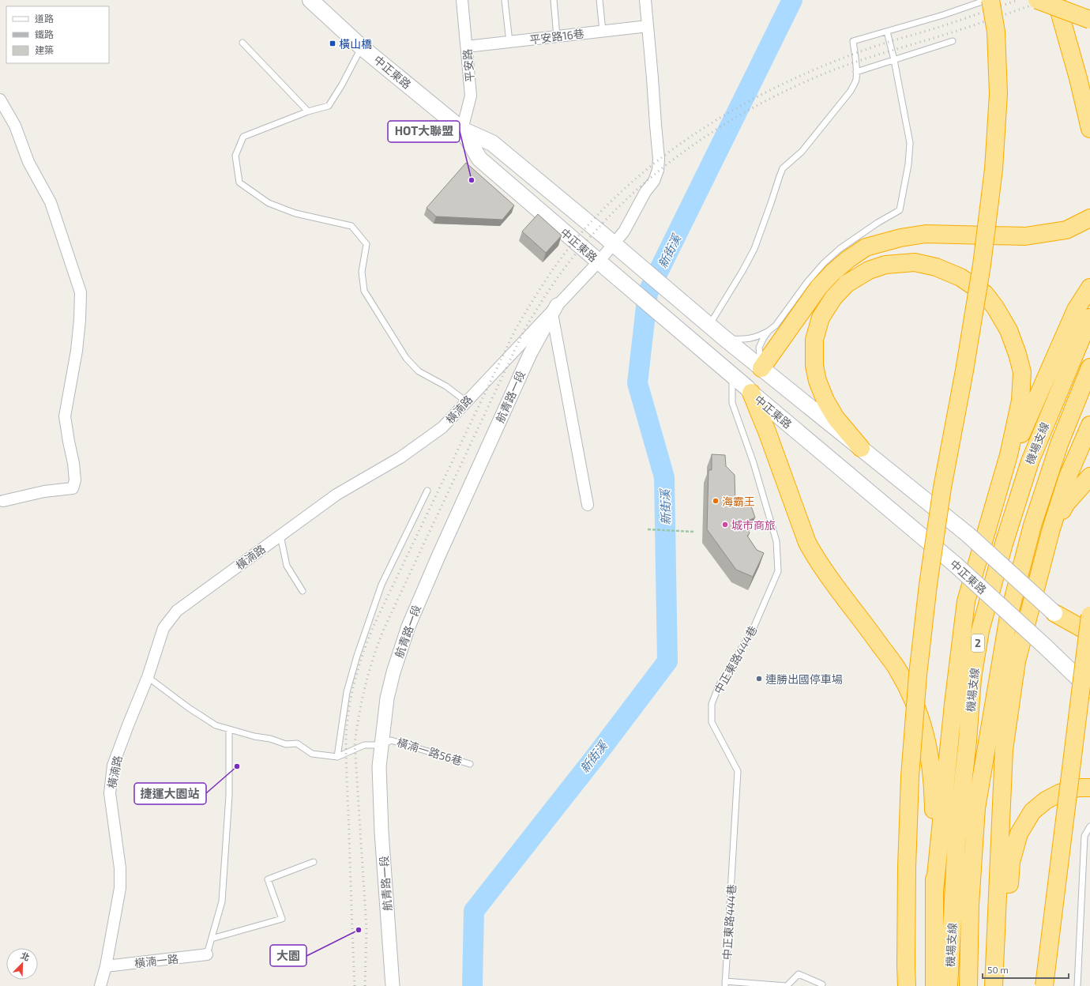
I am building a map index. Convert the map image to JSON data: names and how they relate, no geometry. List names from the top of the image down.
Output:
{
  "streets": {
    "highway": ["機場支線", "2"],
    "main road": ["中正東路"],
    "street": [
      "平安路16巷",
      "平安路",
      "航青路一段",
      "橫湳路",
      "橫湳一路"
    ],
    "lane": ["中正東路444巷", "橫湳一路56巷"]
  },
  "crossings": [
    ["平安路16巷", "平安路"],
    ["平安路16巷", "橫湳路"],
    ["平安路", "中正東路"],
    ["中正東路", "橫湳路"],
    ["中正東路", "中正東路444巷"],
    ["航青路一段", "橫湳路"],
    ["航青路一段", "橫湳一路56巷"],
    ["橫湳路", "橫湳一路"]
  ],
  "water": ["新街溪"],
  "places": {
    "transit": ["橫山橋"],
    "other": [
      "HOT大聯盟",
      "海霸王",
      "城市商旅",
      "連勝出國停車場",
      "捷運大園站",
      "大園"
    ]
  },
  "legend": ["道路", "鐵路", "建築"],
  "scale_bar": "50 m",
  "north": "top right"
}
